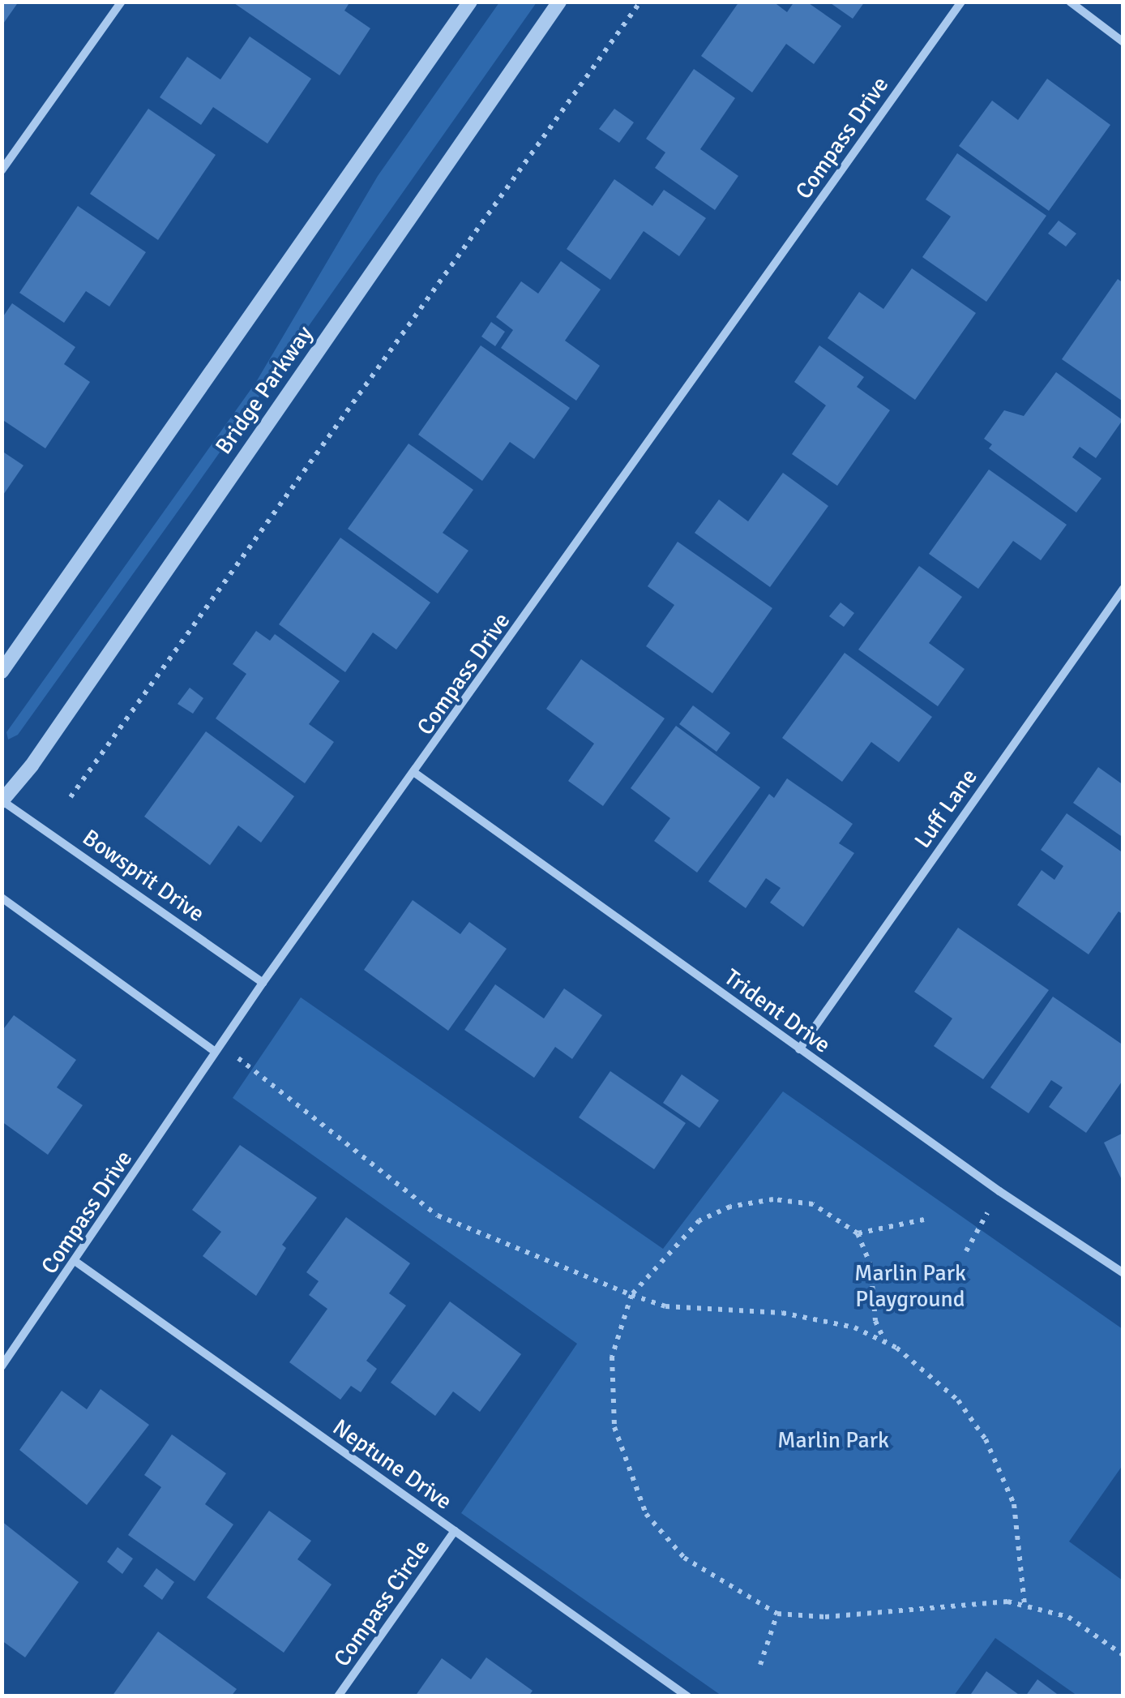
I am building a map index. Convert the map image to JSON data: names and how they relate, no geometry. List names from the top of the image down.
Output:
{
  "streets": {
    "street": [
      "Compass Drive",
      "Bridge Parkway",
      "Luff Lane",
      "Bowsprit Drive",
      "Trident Drive",
      "Neptune Drive",
      "Compass Circle"
    ]
  },
  "crossings": [
    ["Compass Drive", "Bowsprit Drive"],
    ["Compass Drive", "Trident Drive"],
    ["Compass Drive", "Neptune Drive"],
    ["Bridge Parkway", "Bowsprit Drive"],
    ["Luff Lane", "Trident Drive"],
    ["Neptune Drive", "Compass Circle"]
  ],
  "parks": ["Marlin Park Playground", "Marlin Park"]
}
